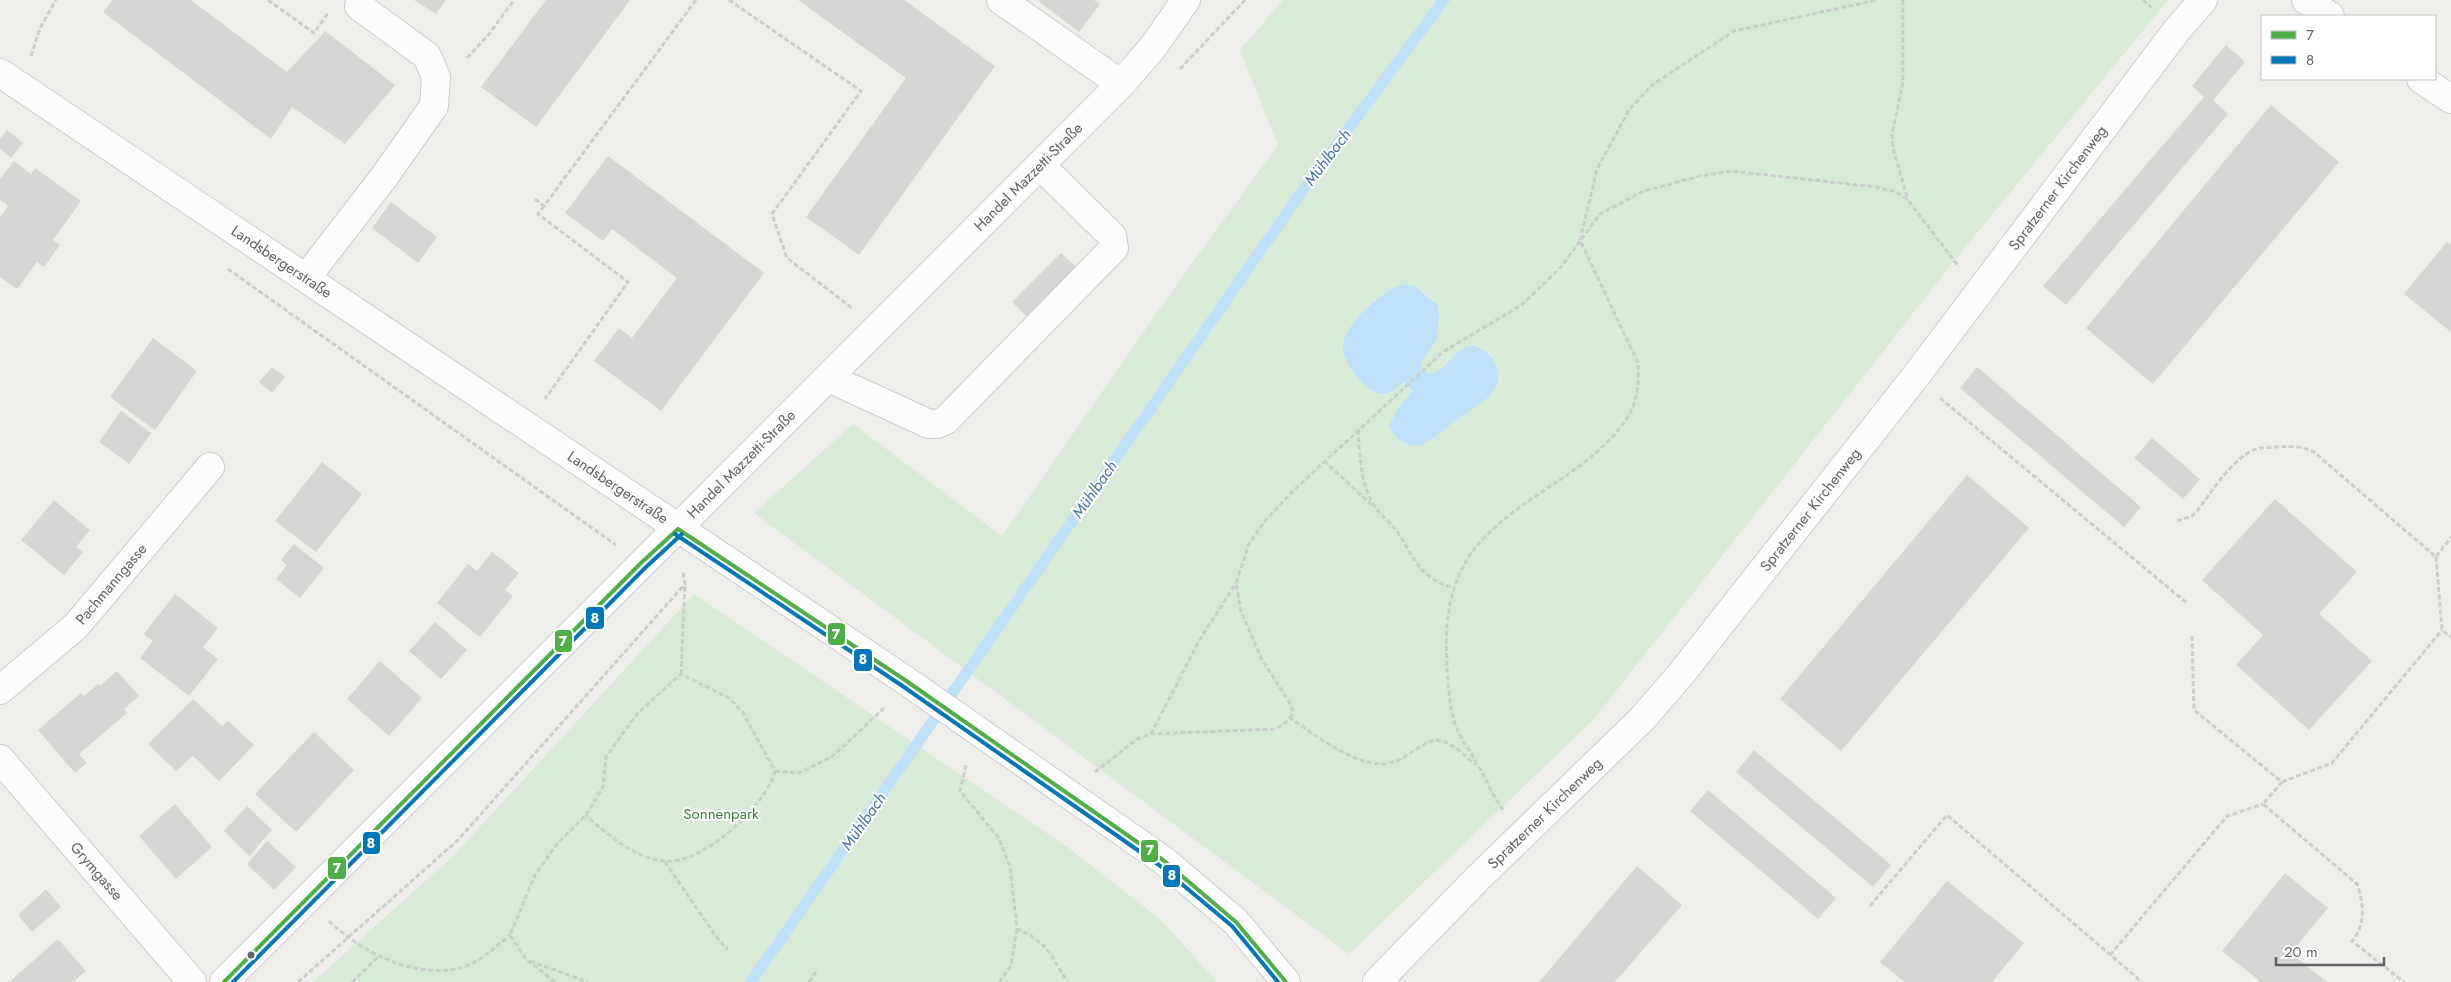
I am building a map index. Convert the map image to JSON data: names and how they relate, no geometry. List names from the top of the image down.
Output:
{
  "streets": {
    "street": [
      "Handel Mazzetti-Straße",
      "Spratzerner Kirchenweg",
      "Landsbergerstraße",
      "Pachmanngasse",
      "Grymgasse"
    ]
  },
  "crossings": [
    ["Handel Mazzetti-Straße", "Landsbergerstraße"]
  ],
  "water": ["Mühlbach"],
  "parks": ["Sonnenpark"],
  "lines": ["transit line 7", "transit line 8"],
  "legend": ["7", "8"],
  "scale_bar": "20 m"
}
